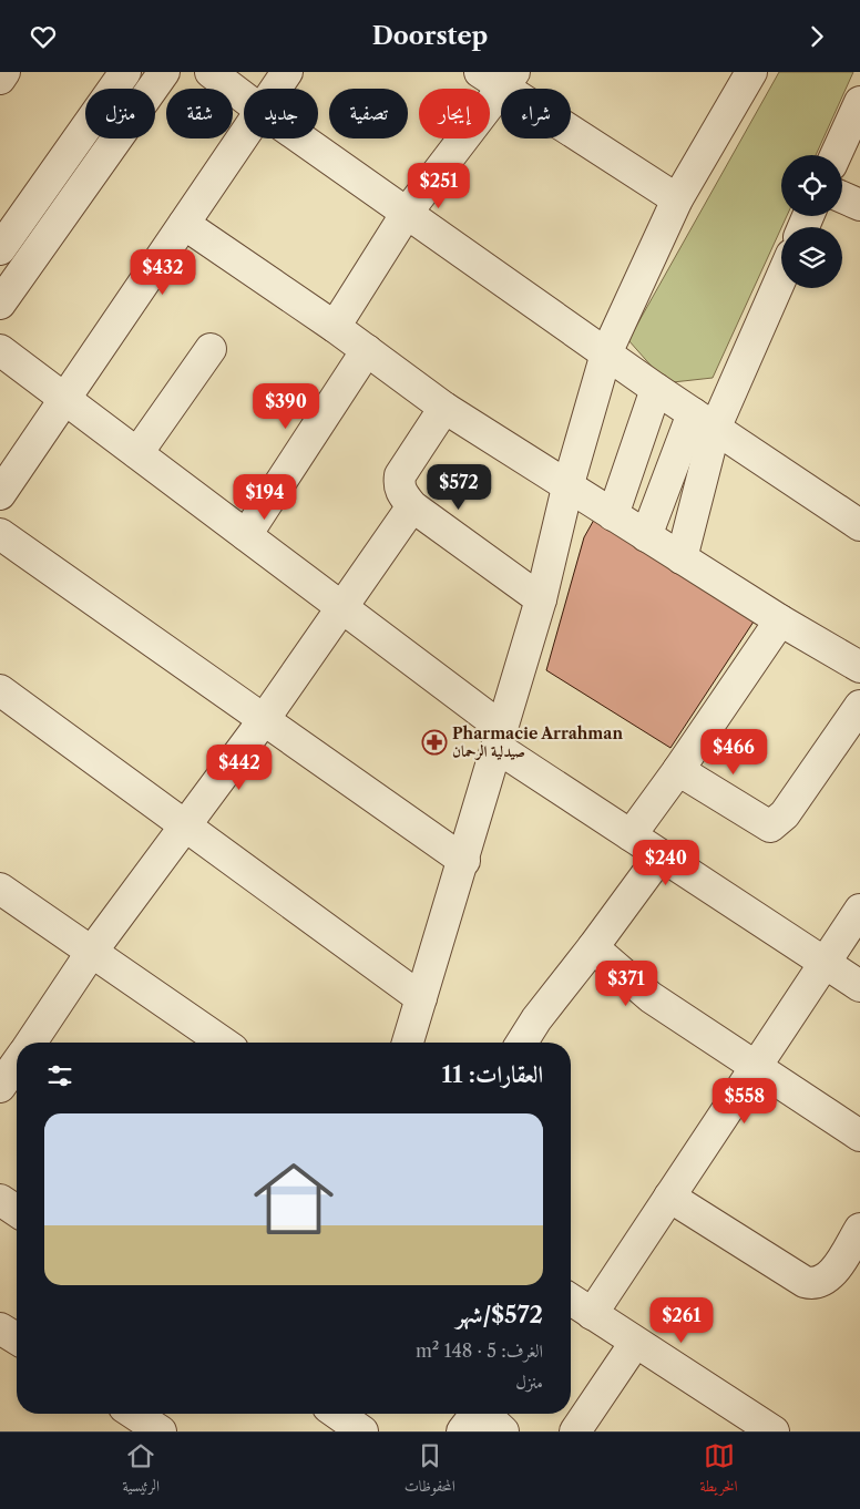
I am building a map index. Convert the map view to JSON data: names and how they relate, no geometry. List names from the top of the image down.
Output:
{
  "places": {
    "pharmacy": ["Pharmacie Arrahman صيدلية الرحمان"]
  },
  "page": {
    "header": "Doorstep",
    "chip": [
      "شراء",
      "إيجار",
      "تصفية",
      "جديد",
      "شقة",
      "منزل"
    ],
    "price": [
      "$251",
      "$432",
      "$390",
      "$572",
      "$194",
      "$466",
      "$442",
      "$240",
      "$371",
      "$558",
      "$261"
    ],
    "heading": "العقارات: 11",
    "list": [
      {
        "name": "$572/شهر",
        "note": "الغرف: 5 · 148 m² · منزل"
      }
    ],
    "tabs": ["الخريطة", "المحفوظات", "الرئيسية"]
  }
}
